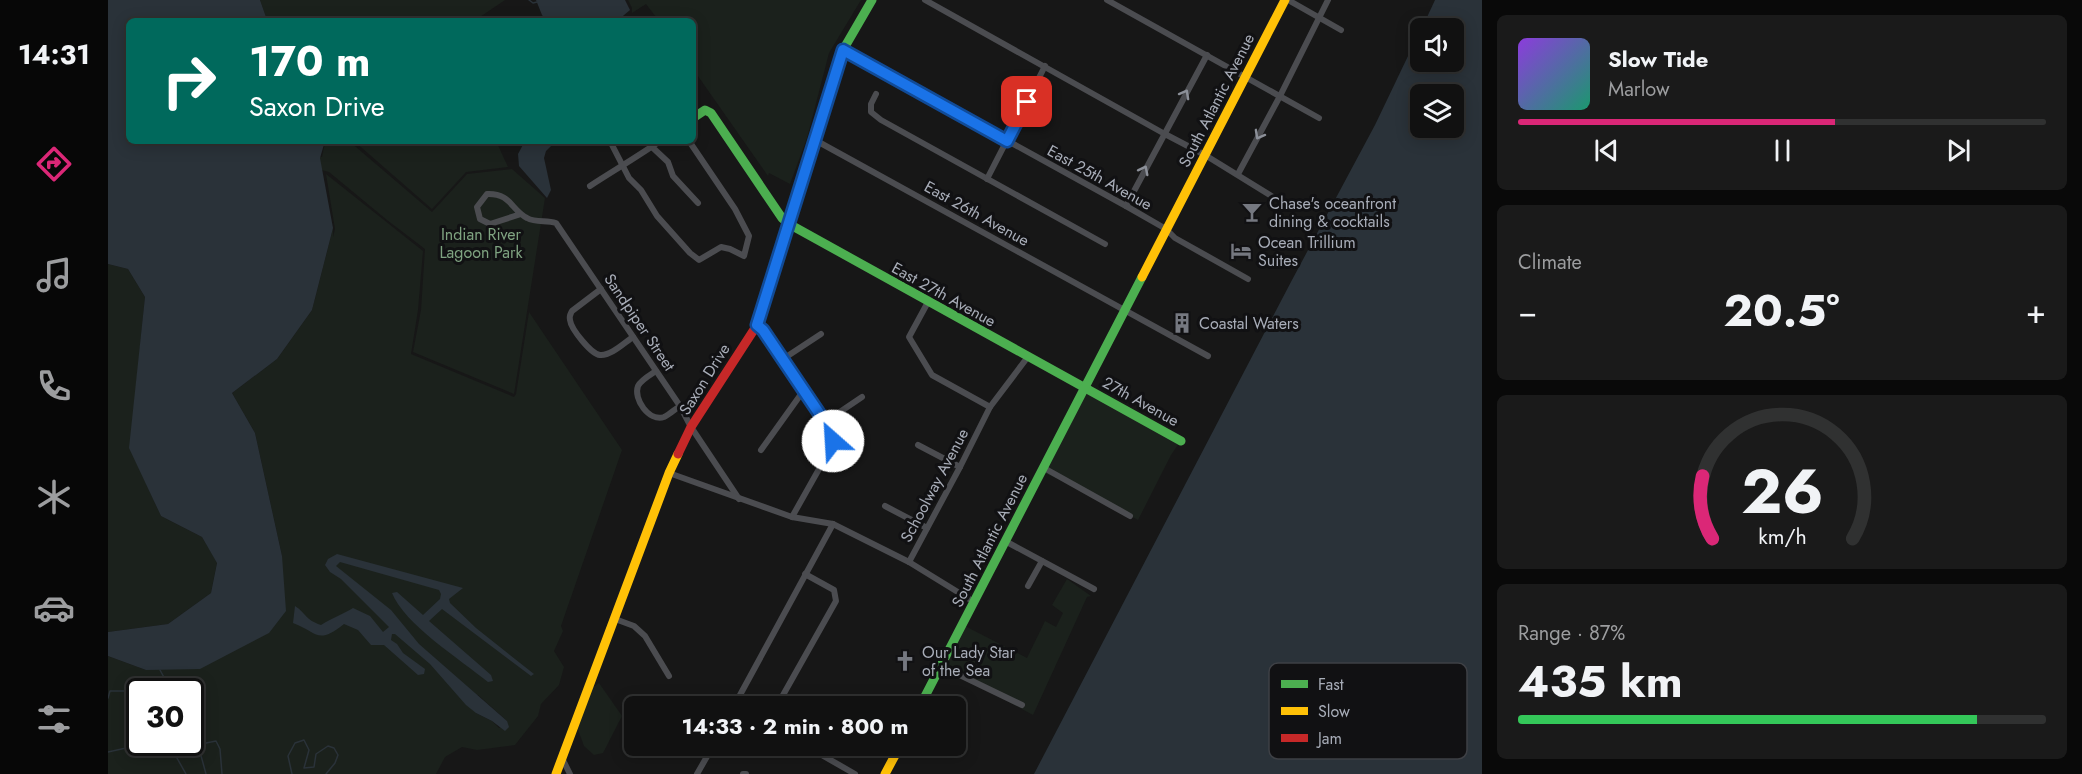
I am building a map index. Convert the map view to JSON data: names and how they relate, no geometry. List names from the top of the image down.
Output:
{
  "streets": {
    "street": [
      "South Atlantic Avenue",
      "East 25th Avenue",
      "East 26th Avenue",
      "East 27th Avenue",
      "Sandpiper Street",
      "Saxon Drive",
      "27th Avenue",
      "Schoolway Avenue"
    ]
  },
  "crossings": [
    ["South Atlantic Avenue", "East 25th Avenue"],
    ["South Atlantic Avenue", "East 26th Avenue"],
    ["South Atlantic Avenue", "East 27th Avenue"],
    ["South Atlantic Avenue", "27th Avenue"],
    ["East 25th Avenue", "Saxon Drive"],
    ["East 26th Avenue", "Saxon Drive"],
    ["East 27th Avenue", "Saxon Drive"],
    ["East 27th Avenue", "27th Avenue"],
    ["East 27th Avenue", "Schoolway Avenue"],
    ["Sandpiper Street", "Saxon Drive"],
    ["Sandpiper Street", "Schoolway Avenue"],
    ["Saxon Drive", "Schoolway Avenue"]
  ],
  "parks": ["Indian River Lagoon Park"],
  "places": {
    "bar": ["Chase's oceanfront dining & cocktails"],
    "hotel": ["Ocean Trillium Suites"],
    "building": ["Coastal Waters"],
    "church": ["Our Lady Star of the Sea"]
  },
  "legend": ["Fast", "Slow", "Jam"],
  "page": {
    "tabs": "14:31",
    "turn": ["170 m", "Saxon Drive"],
    "song": ["Slow Tide", "Marlow"],
    "tile": [
      "Climate",
      ["Range · 87%", "435 km"]
    ],
    "heat": ["−", "20.5°", "+"],
    "limit": "30",
    "trip": "14:33 · 2 min · 800 m",
    "gauge": ["26", "km/h"]
  }
}
